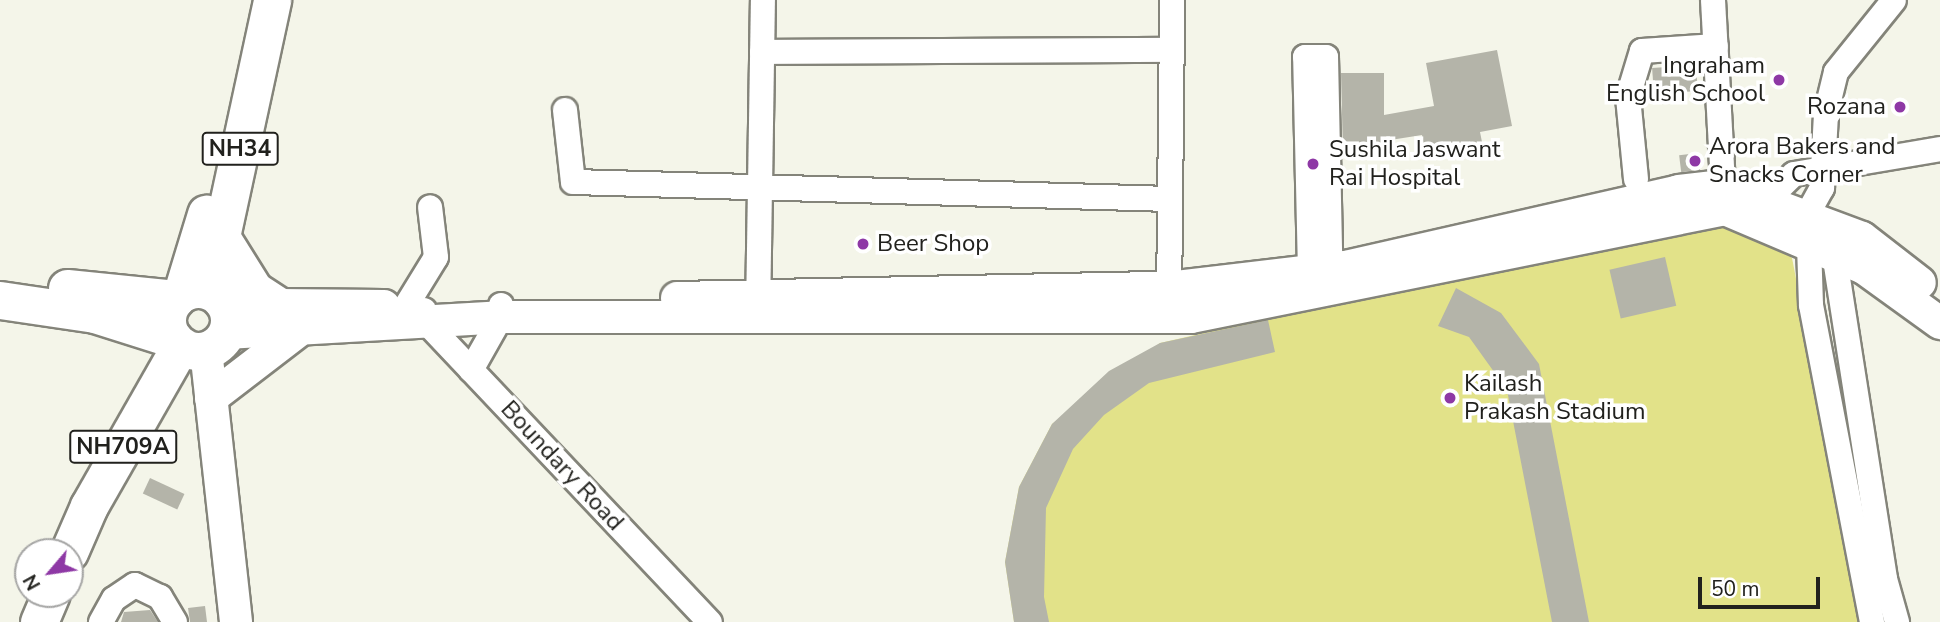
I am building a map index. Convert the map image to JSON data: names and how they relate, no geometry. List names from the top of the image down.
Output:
{
  "streets": {
    "highway": ["NH34", "NH709A"],
    "street": ["Boundary Road"]
  },
  "crossings": [
    ["NH34", "NH709A"]
  ],
  "places": [
    "Ingraham English School",
    "Rozana",
    "Arora Bakers and Snacks Corner",
    "Sushila Jaswant Rai Hospital",
    "Beer Shop",
    "Kailash Prakash Stadium"
  ],
  "scale_bar": "50 m",
  "north": "bottom left"
}
